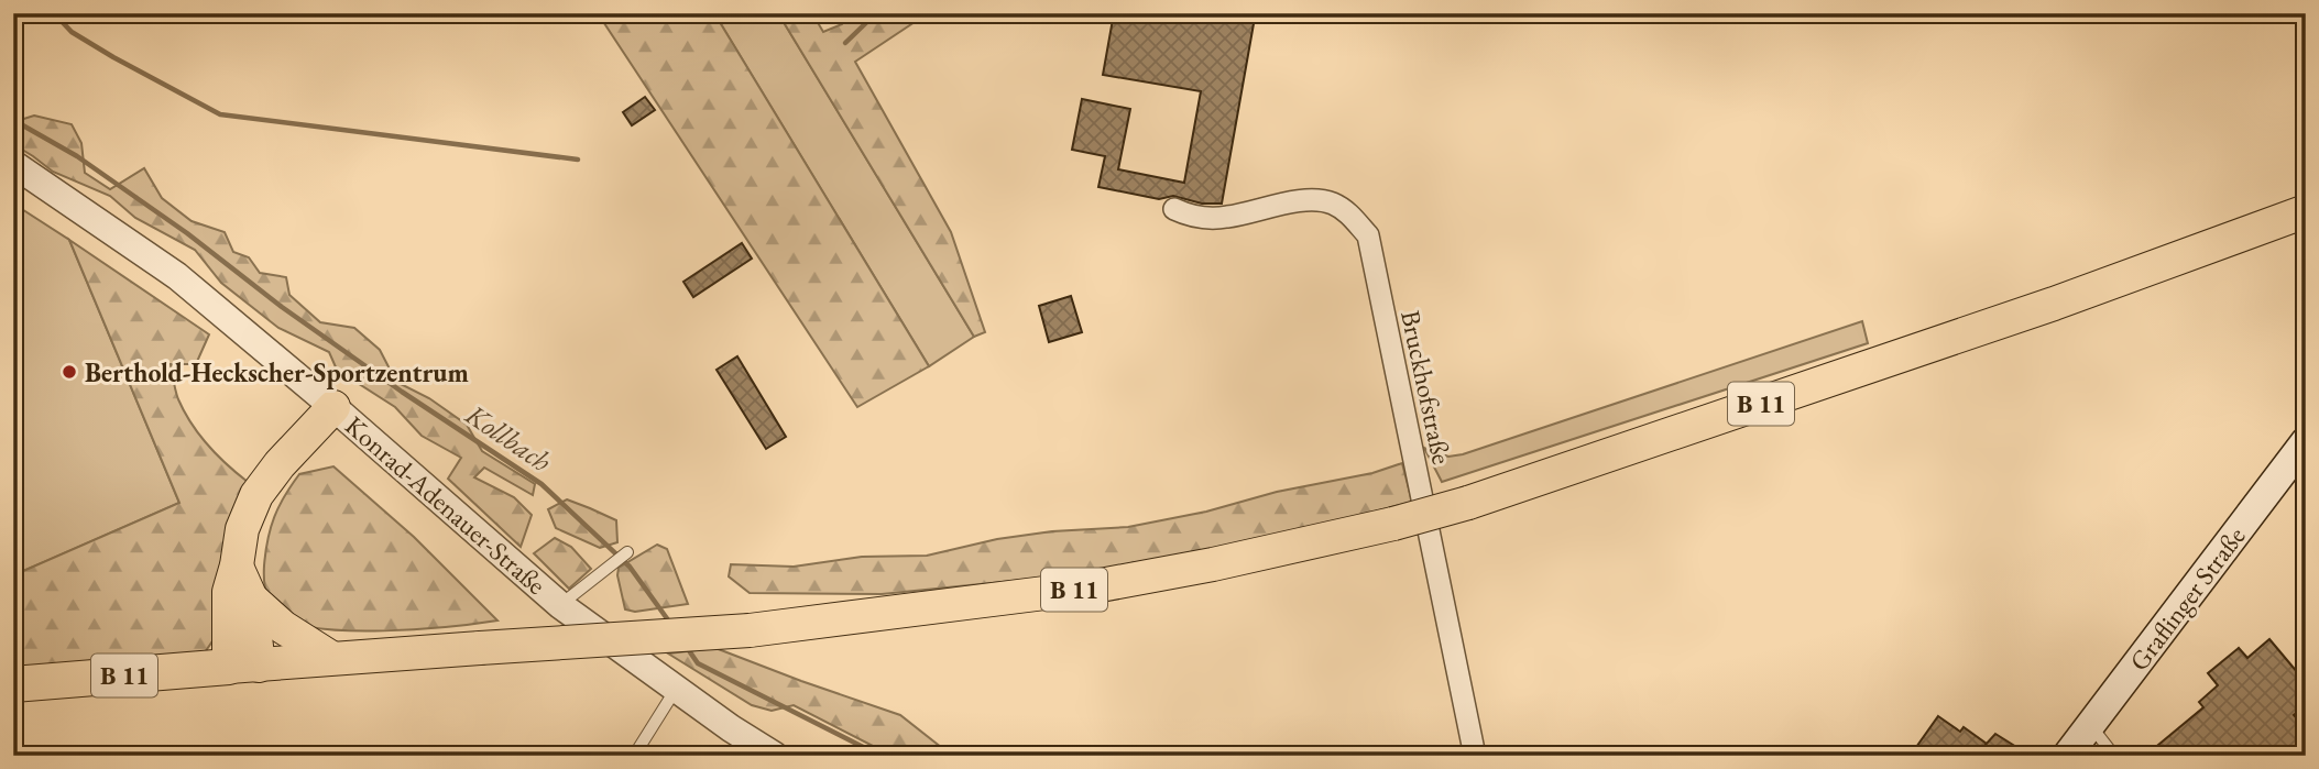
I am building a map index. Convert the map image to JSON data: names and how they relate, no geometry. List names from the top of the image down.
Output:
{
  "streets": {
    "highway": ["B 11"],
    "main road": ["Graflinger Straße"],
    "street": ["Bruckhofstraße", "Konrad-Adenauer-Straße"]
  },
  "water": ["Kollbach"],
  "places": ["Berthold-Heckscher-Sportzentrum"]
}
